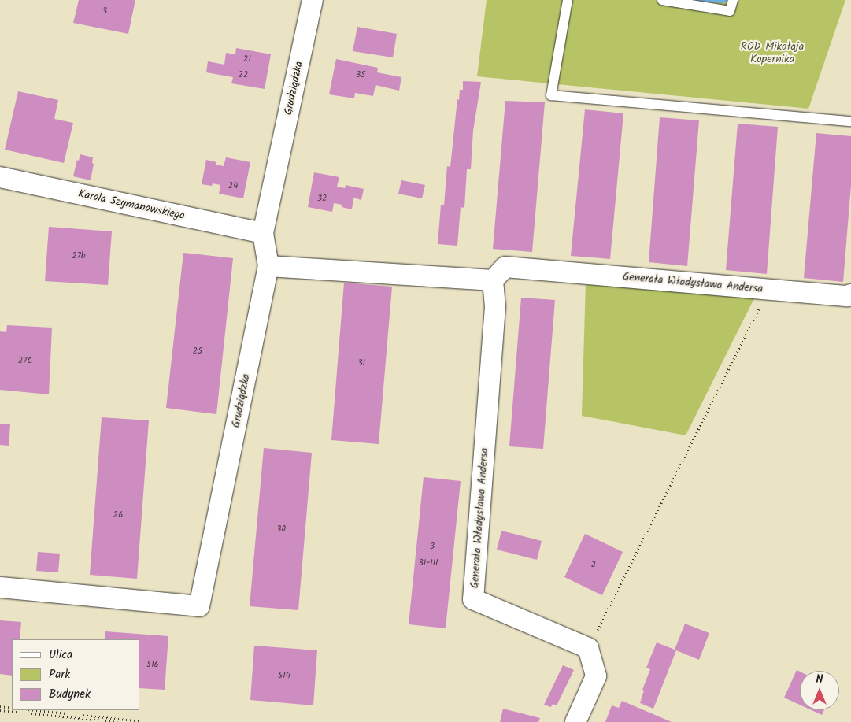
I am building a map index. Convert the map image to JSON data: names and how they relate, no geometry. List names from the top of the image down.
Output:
{
  "streets": {
    "street": ["Grudziądzka", "Karola Szymanowskiego", "Generała Władysława Andersa"]
  },
  "crossings": [
    ["Grudziądzka", "Karola Szymanowskiego"]
  ],
  "parks": ["ROD Mikołaja Kopernika"],
  "house_numbers": [
    "3",
    "21",
    "22",
    "35",
    "24",
    "32",
    "27b",
    "25",
    "27C",
    "31",
    "26",
    "30",
    "3",
    "3I-III",
    "2",
    "516",
    "514"
  ],
  "legend": ["Ulica", "Park", "Budynek"],
  "north": "top"
}
